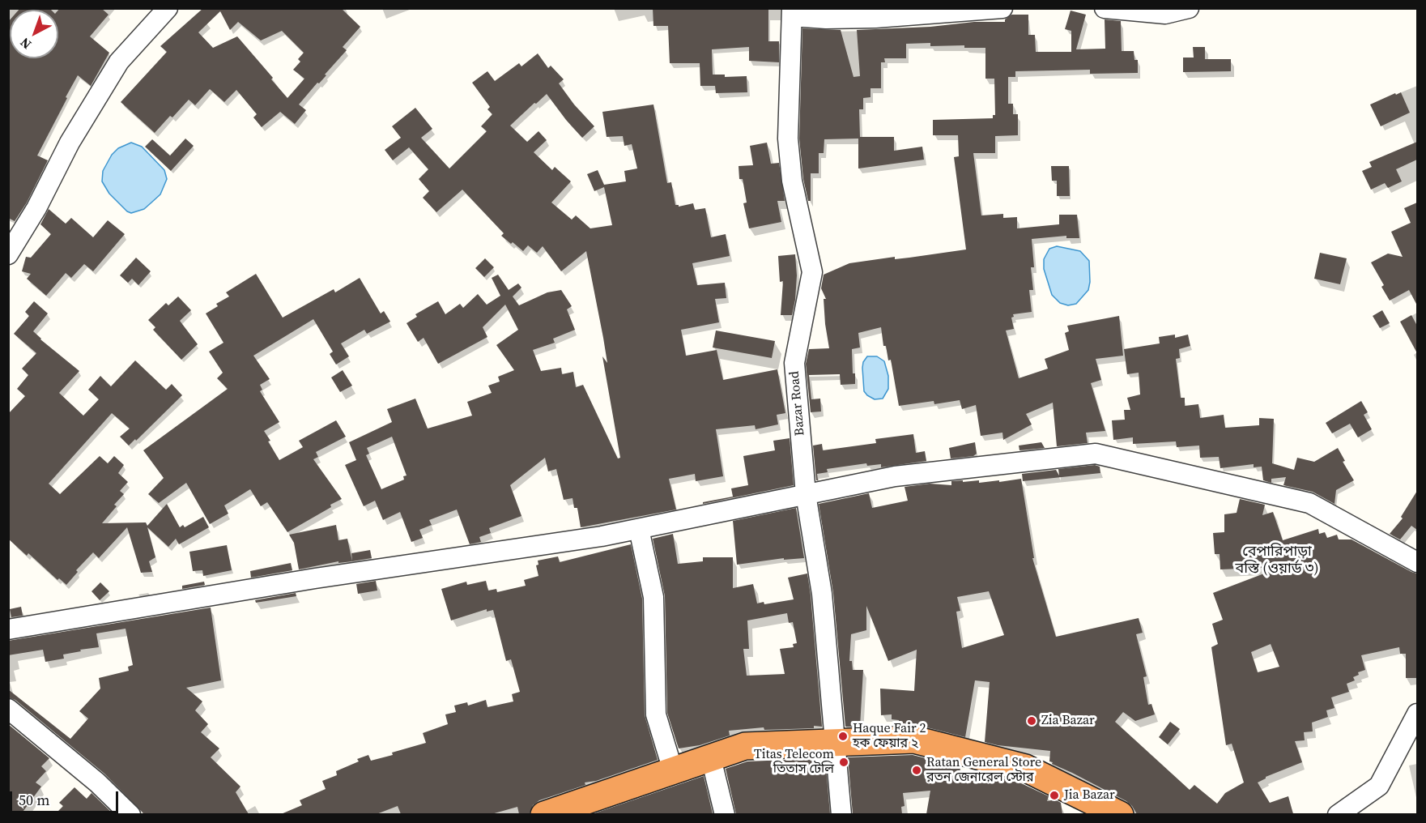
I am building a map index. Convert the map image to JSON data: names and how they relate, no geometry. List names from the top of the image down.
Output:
{
  "streets": {
    "street": ["Bazar Road"]
  },
  "districts": ["বেপারিপাড়া বস্তি (ওয়ার্ড ৩)"],
  "places": [
    "Zia Bazar",
    "Haque Fair 2 হক ফেয়ার ২",
    "Titas Telecom তিতাস টেলি",
    "Ratan General Store রতন জেনারেল স্টোর",
    "Jia Bazar"
  ],
  "scale_bar": "50 m",
  "north": "bottom left"
}
